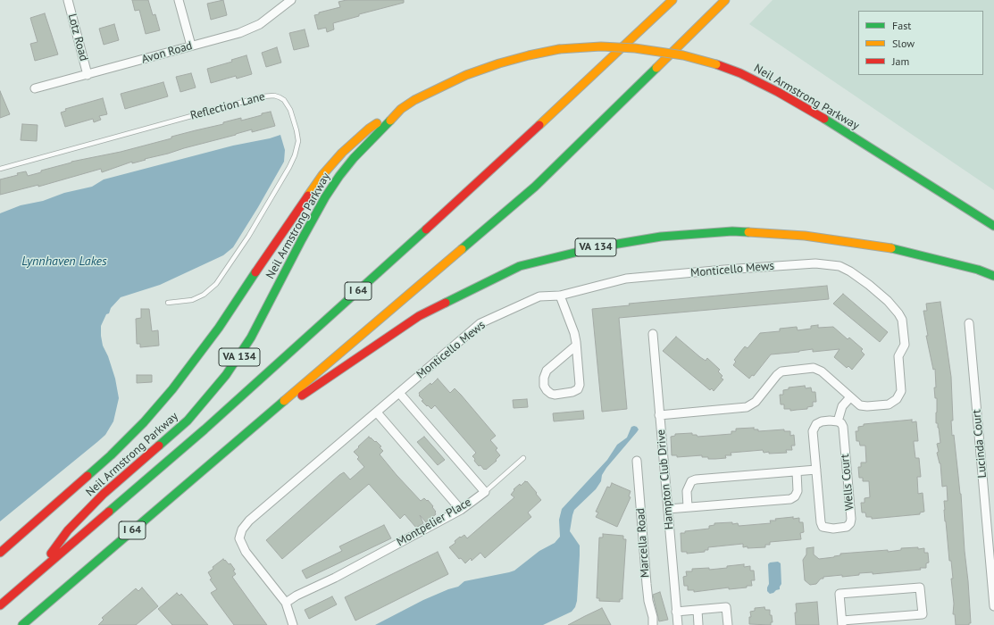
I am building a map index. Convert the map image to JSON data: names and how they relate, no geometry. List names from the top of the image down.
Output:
{
  "streets": {
    "highway": ["Neil Armstrong Parkway", "VA 134", "I 64"],
    "street": [
      "Lotz Road",
      "Avon Road",
      "Monticello Mews",
      "Lucinda Court",
      "Hampton Club Drive",
      "Wells Court",
      "Montpelier Place",
      "Marcella Road"
    ],
    "lane": ["Reflection Lane"]
  },
  "crossings": [
    ["Lotz Road", "Avon Road"],
    ["Neil Armstrong Parkway", "I 64"],
    ["VA 134", "I 64"],
    ["Monticello Mews", "Montpelier Place"]
  ],
  "water": ["Lynnhaven Lakes"],
  "legend": ["Fast", "Slow", "Jam"]
}
